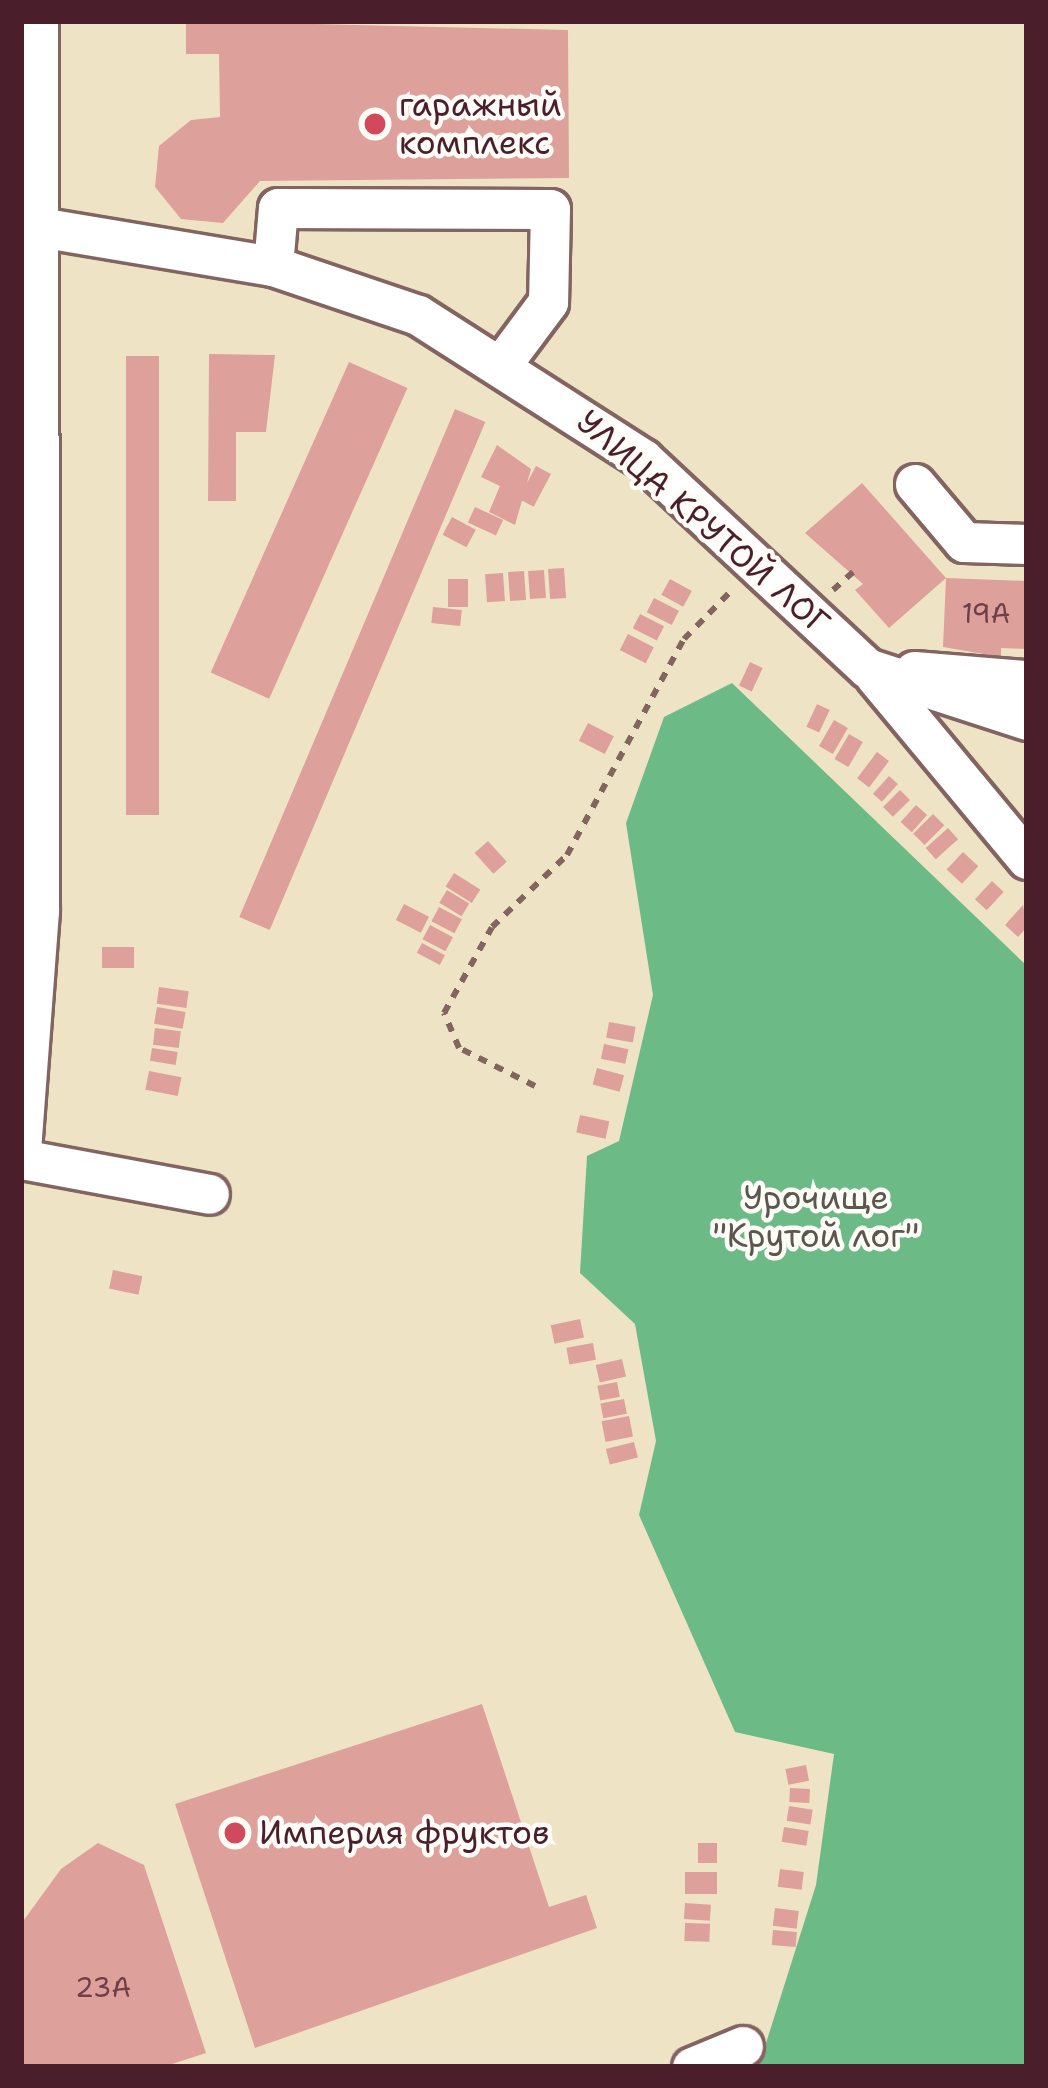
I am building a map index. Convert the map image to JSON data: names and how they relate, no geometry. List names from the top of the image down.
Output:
{
  "streets": {
    "street": ["УЛИЦА КРУТОЙ ЛОГ"]
  },
  "parks": ["Урочище \"Крутой лог\""],
  "places": ["гаражный комплекс", "Империя фруктов"],
  "house_numbers": ["19А", "23А"]
}
